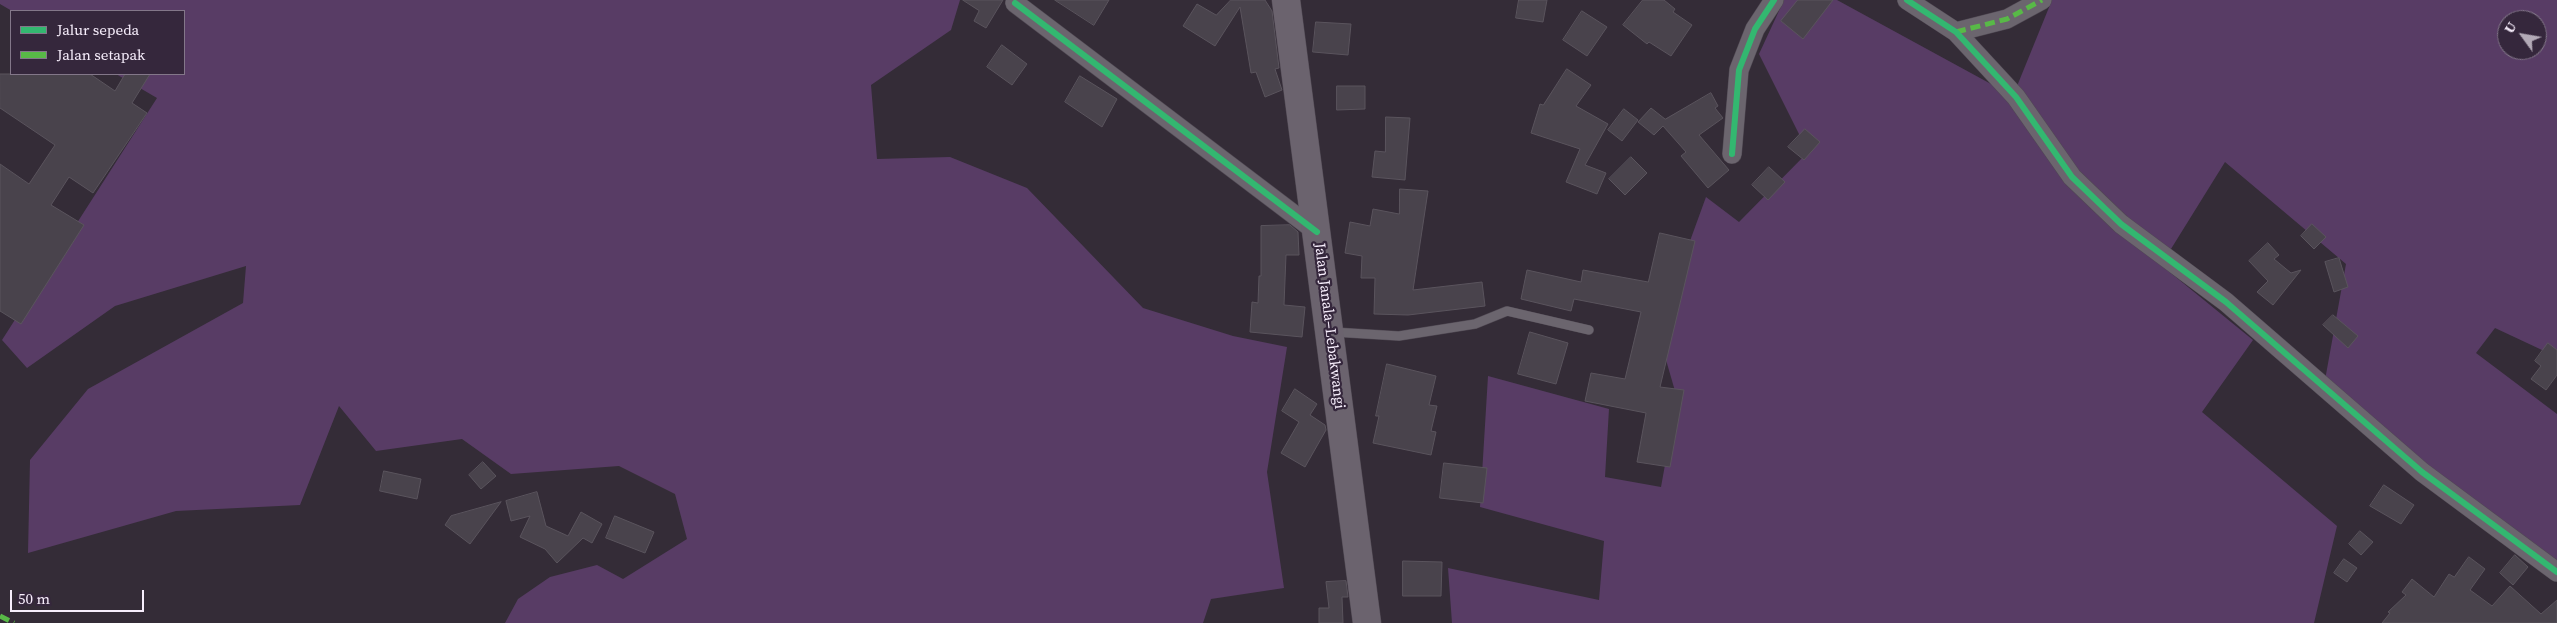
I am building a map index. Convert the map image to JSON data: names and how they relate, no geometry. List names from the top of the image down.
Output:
{
  "streets": {
    "main road": ["Jalan Janala–Lebakwangi"]
  },
  "legend": ["Jalur sepeda", "Jalan setapak"],
  "scale_bar": "50 m",
  "north": "top left"
}
